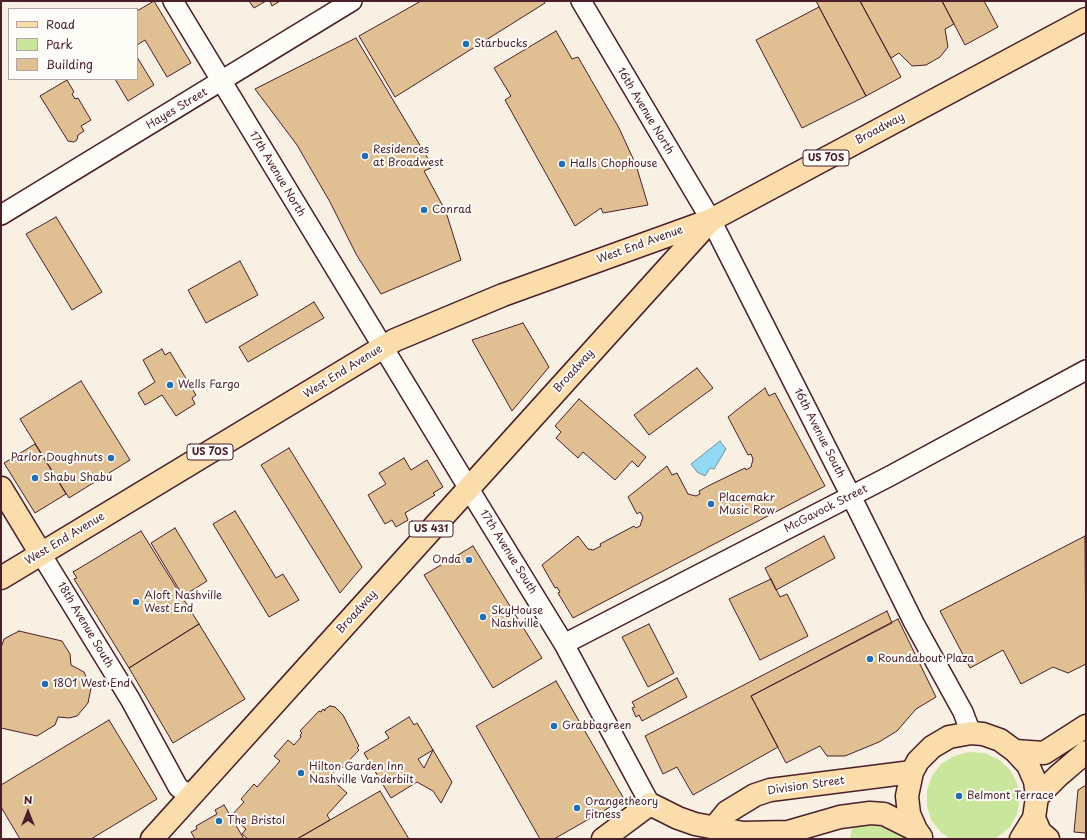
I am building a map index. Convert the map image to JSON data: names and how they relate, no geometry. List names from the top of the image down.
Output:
{
  "streets": {
    "main road": [
      "Broadway",
      "US 70S",
      "West End Avenue",
      "US 431",
      "Division Street"
    ],
    "street": [
      "Hayes Street",
      "16th Avenue North",
      "17th Avenue North",
      "16th Avenue South",
      "McGavock Street",
      "17th Avenue South",
      "18th Avenue South"
    ]
  },
  "crossings": [
    ["Hayes Street", "17th Avenue North"],
    ["16th Avenue North", "Broadway"],
    ["16th Avenue North", "West End Avenue"],
    ["16th Avenue North", "16th Avenue South"],
    ["Broadway", "West End Avenue"],
    ["Broadway", "16th Avenue South"],
    ["Broadway", "17th Avenue South"],
    ["Broadway", "18th Avenue South"],
    ["17th Avenue North", "West End Avenue"],
    ["17th Avenue North", "17th Avenue South"],
    ["West End Avenue", "16th Avenue South"],
    ["West End Avenue", "17th Avenue South"],
    ["West End Avenue", "18th Avenue South"],
    ["16th Avenue South", "McGavock Street"],
    ["McGavock Street", "17th Avenue South"]
  ],
  "places": [
    "Starbucks",
    "Residences at Broadwest",
    "Halls Chophouse",
    "Conrad",
    "Wells Fargo",
    "Parlor Doughnuts",
    "Shabu Shabu",
    "Placemakr Music Row",
    "Onda",
    "Aloft Nashville West End",
    "SkyHouse Nashville",
    "Roundabout Plaza",
    "1801 West End",
    "Grabbagreen",
    "Hilton Garden Inn Nashville Vanderbilt",
    "Belmont Terrace",
    "Orangetheory Fitness",
    "The Bristol"
  ],
  "legend": ["Road", "Park", "Building"],
  "north": "top"
}
